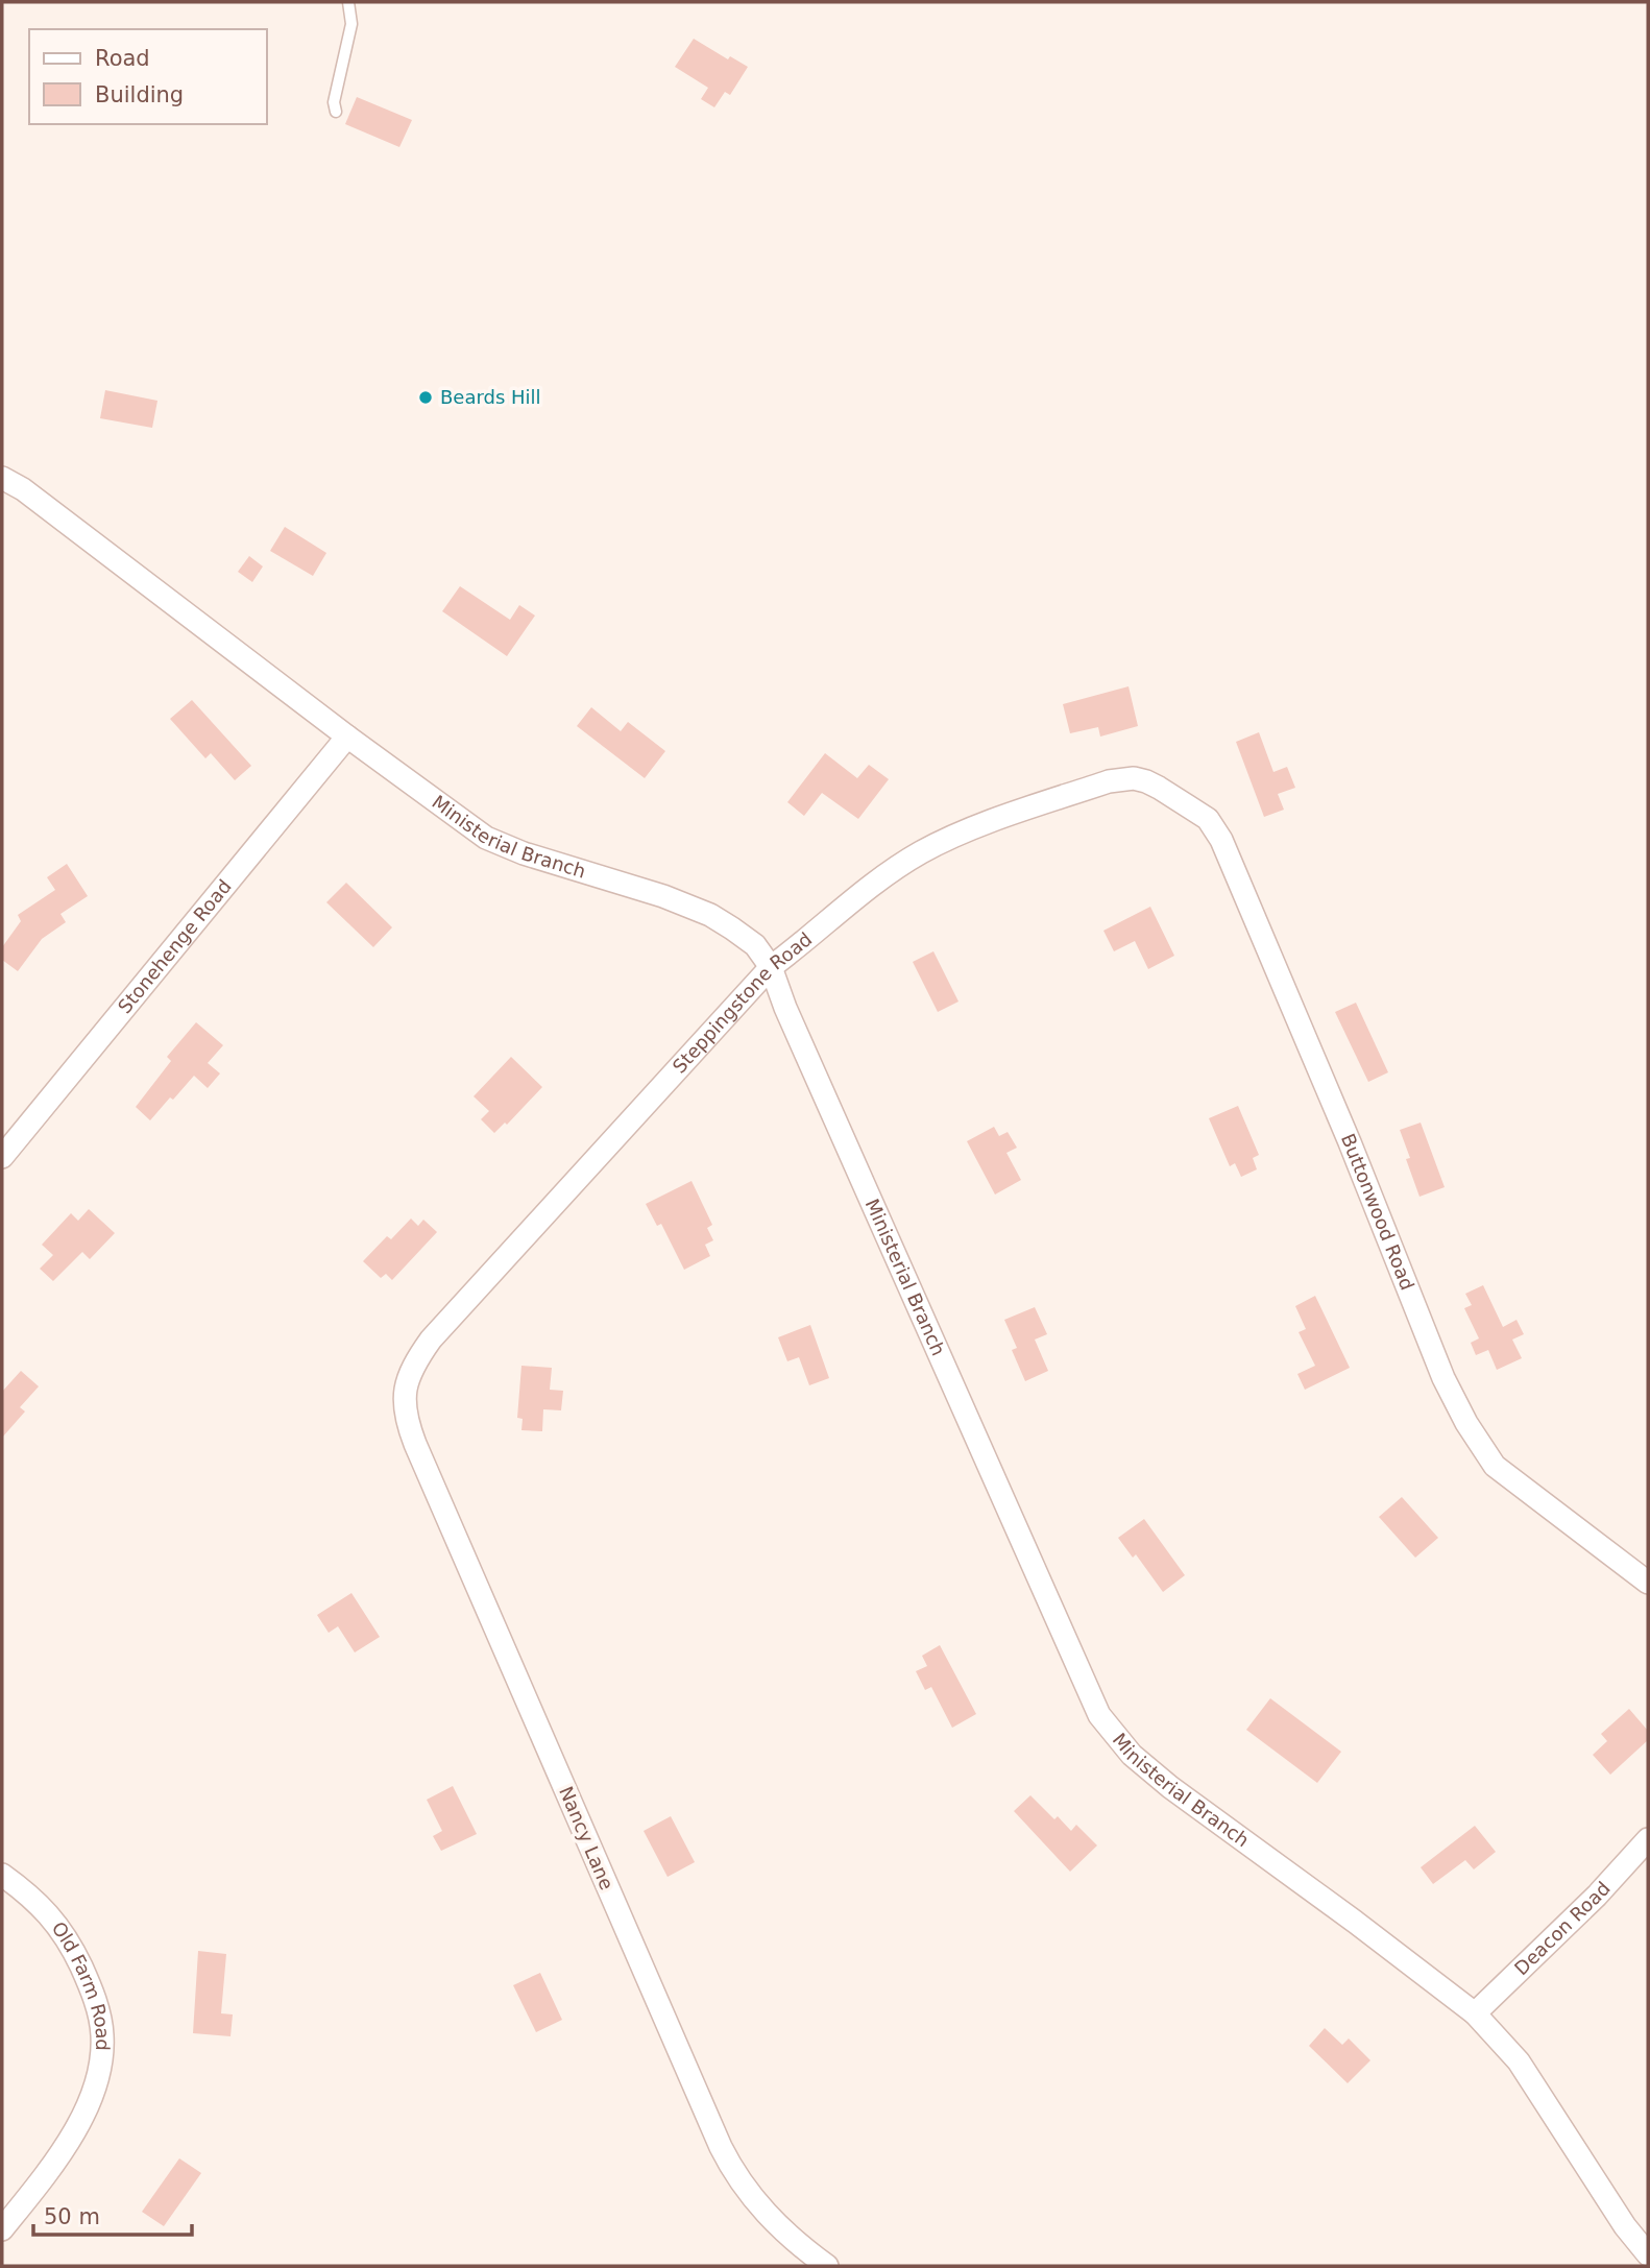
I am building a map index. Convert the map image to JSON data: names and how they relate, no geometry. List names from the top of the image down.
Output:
{
  "streets": {
    "street": [
      "Ministerial Branch",
      "Stonehenge Road",
      "Steppingstone Road",
      "Buttonwood Road",
      "Nancy Lane",
      "Deacon Road",
      "Old Farm Road"
    ]
  },
  "crossings": [
    ["Ministerial Branch", "Stonehenge Road"],
    ["Ministerial Branch", "Steppingstone Road"],
    ["Ministerial Branch", "Deacon Road"],
    ["Steppingstone Road", "Buttonwood Road"],
    ["Steppingstone Road", "Nancy Lane"]
  ],
  "places": ["Beards Hill"],
  "legend": ["Road", "Building"],
  "scale_bar": "50 m"
}
